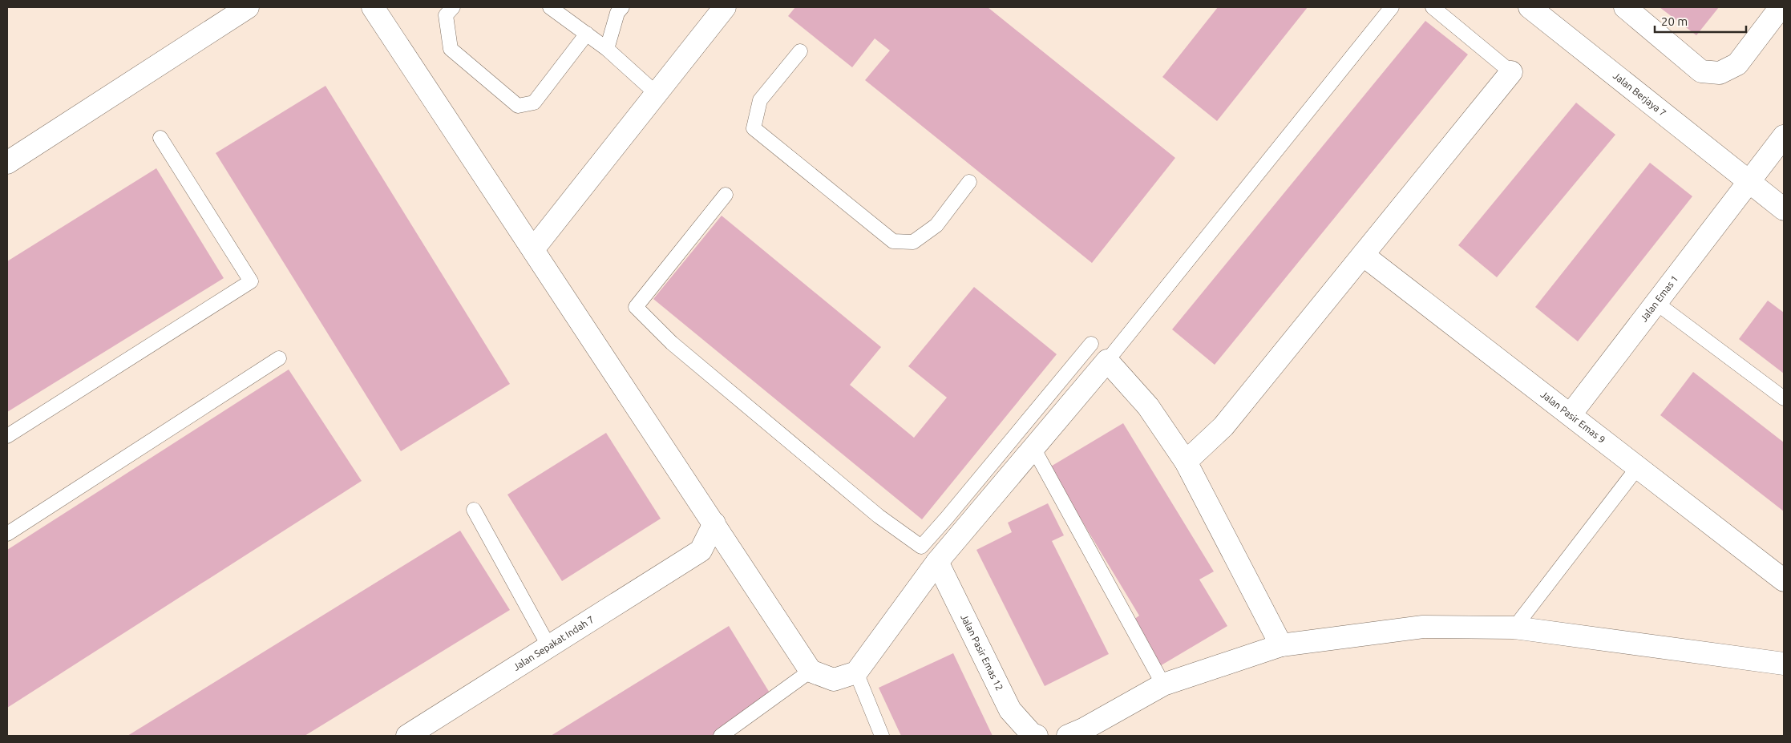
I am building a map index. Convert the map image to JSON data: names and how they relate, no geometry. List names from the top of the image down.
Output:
{
  "streets": {
    "street": [
      "Jalan Berjaya 7",
      "Jalan Emas 1",
      "Jalan Pasir Emas 9",
      "Jalan Sepakat Indah 7",
      "Jalan Pasir Emas 12"
    ]
  },
  "crossings": [
    ["Jalan Berjaya 7", "Jalan Emas 1"],
    ["Jalan Emas 1", "Jalan Pasir Emas 9"]
  ],
  "scale_bar": "20 m"
}
